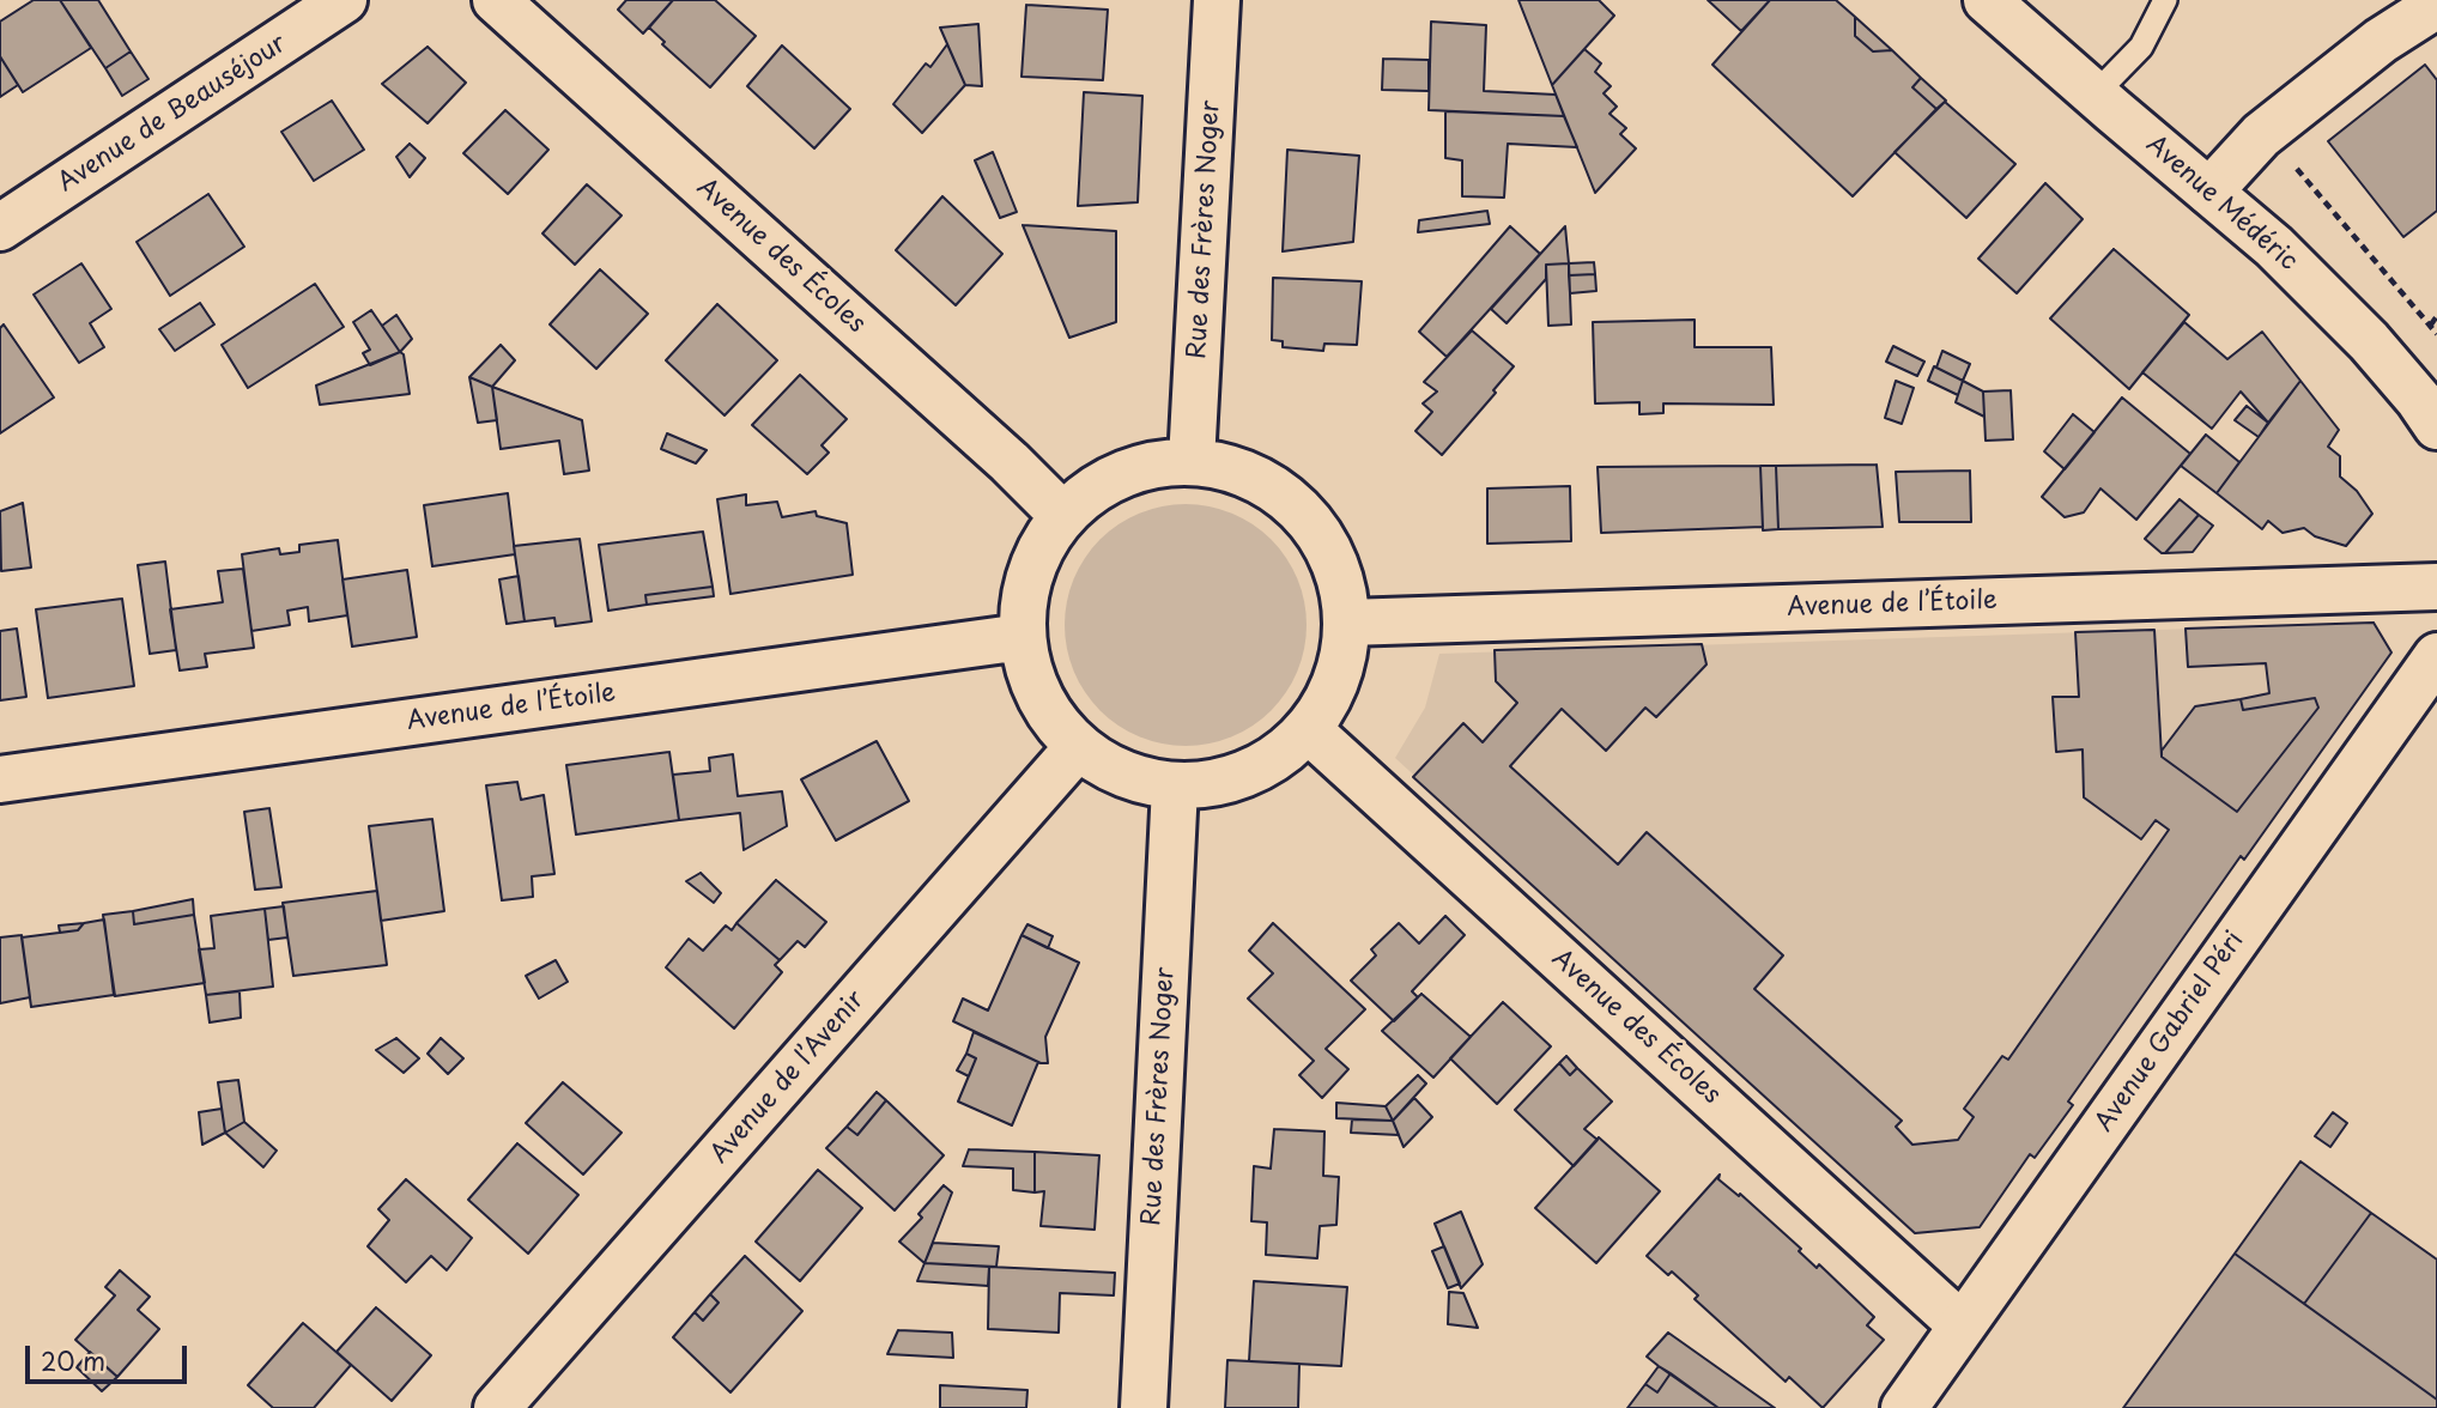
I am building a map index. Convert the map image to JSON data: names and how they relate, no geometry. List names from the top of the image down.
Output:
{
  "streets": {
    "street": [
      "Avenue de Beauséjour",
      "Avenue Médéric",
      "Rue des Frères Noger",
      "Avenue des Écoles",
      "Avenue de l’Étoile",
      "Avenue Gabriel Péri",
      "Avenue de l’Avenir"
    ]
  },
  "crossings": [
    ["Avenue des Écoles", "Avenue Gabriel Péri"]
  ],
  "scale_bar": "20 m"
}
